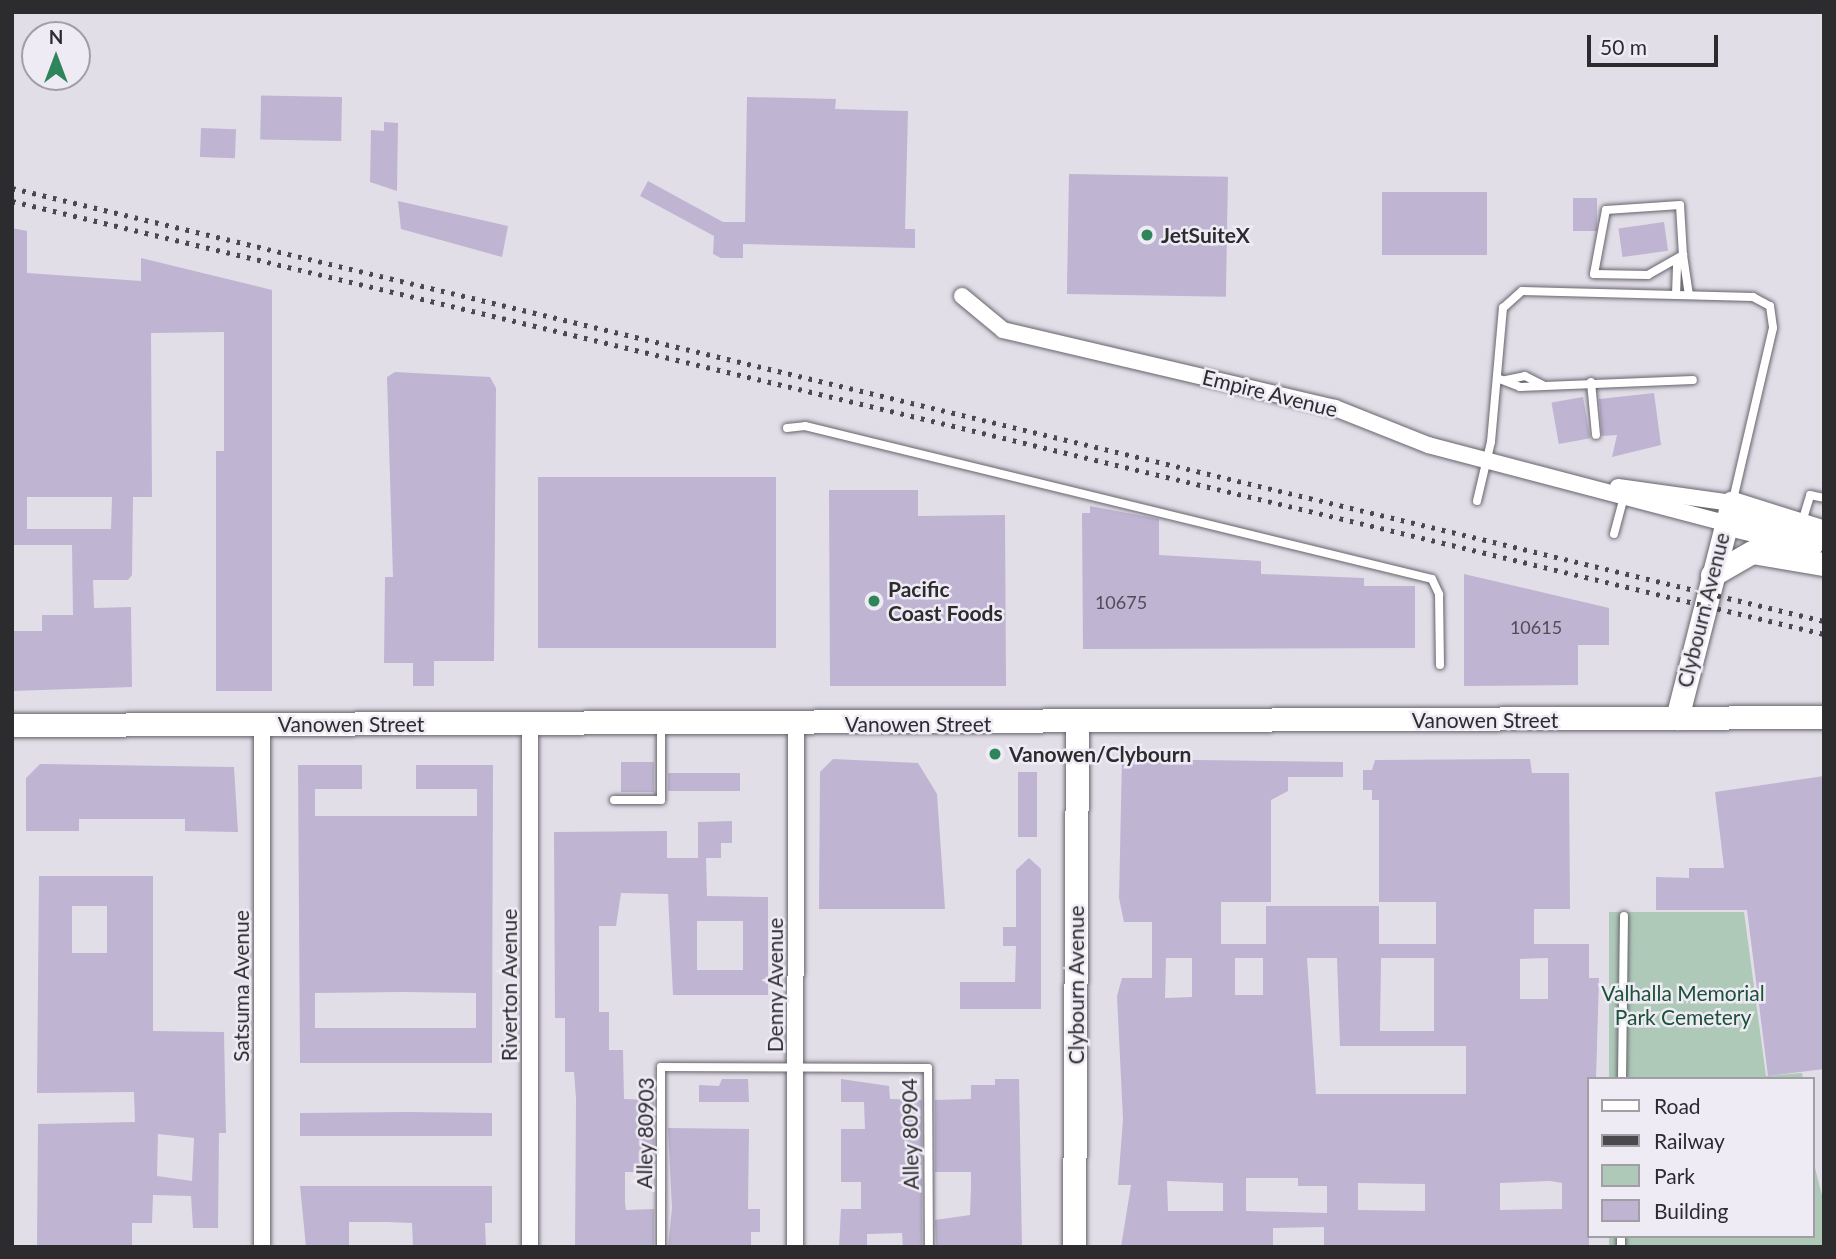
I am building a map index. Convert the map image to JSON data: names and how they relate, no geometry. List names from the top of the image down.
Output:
{
  "streets": {
    "main road": ["Empire Avenue", "Clybourn Avenue", "Vanowen Street"],
    "street": ["Riverton Avenue", "Denny Avenue", "Satsuma Avenue"],
    "lane": ["Alley 80903", "Alley 80904"]
  },
  "crossings": [
    ["Empire Avenue", "Clybourn Avenue"],
    ["Clybourn Avenue", "Vanowen Street"],
    ["Vanowen Street", "Riverton Avenue"],
    ["Vanowen Street", "Denny Avenue"],
    ["Vanowen Street", "Satsuma Avenue"],
    ["Denny Avenue", "Alley 80903"],
    ["Denny Avenue", "Alley 80904"],
    ["Alley 80903", "Alley 80904"]
  ],
  "parks": ["Valhalla Memorial Park Cemetery"],
  "places": ["JetSuiteX", "Pacific Coast Foods", "Vanowen/Clybourn"],
  "house_numbers": ["10675", "10615"],
  "legend": [
    "Road",
    "Railway",
    "Park",
    "Building"
  ],
  "scale_bar": "50 m",
  "north": "top"
}
